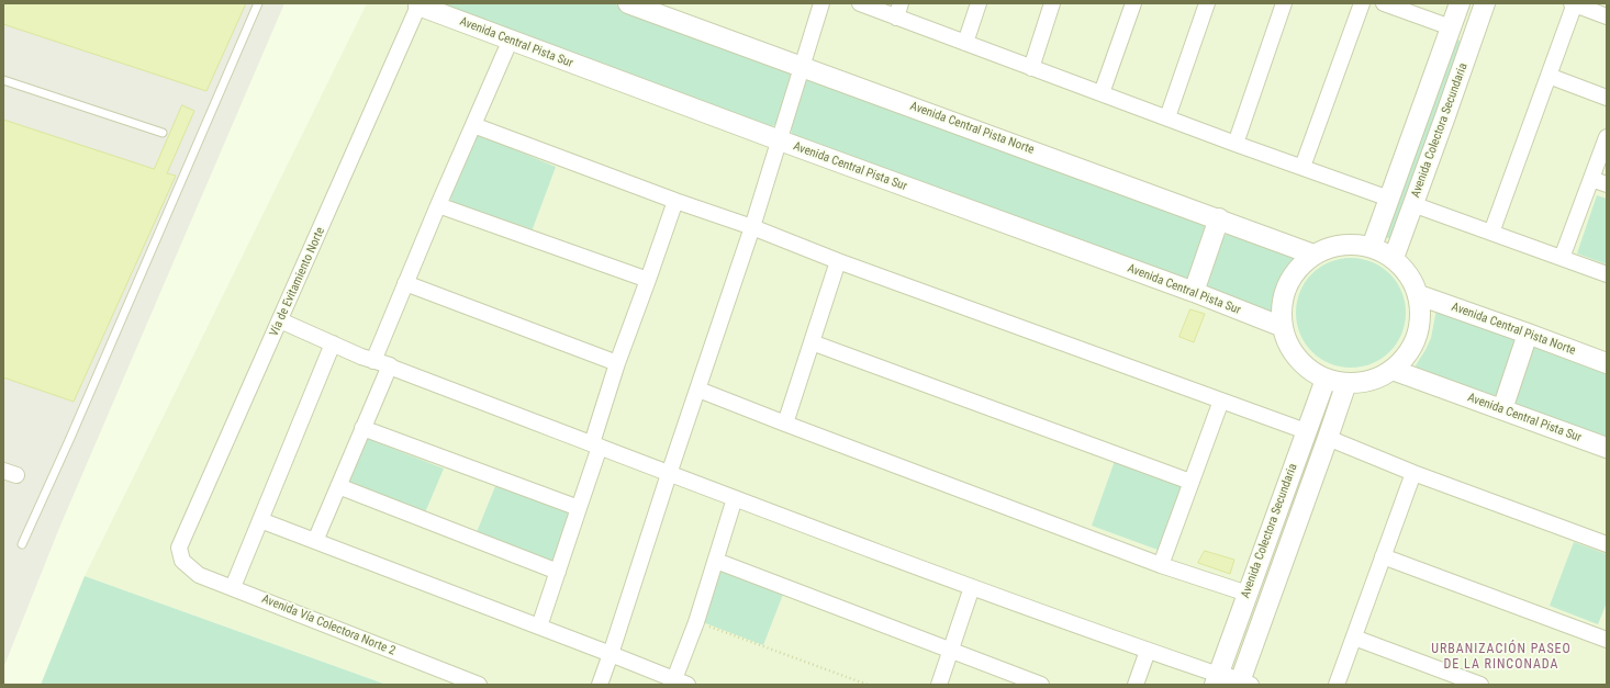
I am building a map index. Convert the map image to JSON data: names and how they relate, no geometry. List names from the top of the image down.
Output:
{
  "streets": {
    "street": [
      "Avenida Central Pista Sur",
      "Avenida Central Pista Norte",
      "Avenida Colectora Secundaria",
      "Vía de Evitamiento Norte",
      "Avenida Vía Colectora Norte 2"
    ]
  },
  "crossings": [
    ["Avenida Central Pista Sur", "Avenida Central Pista Norte"],
    ["Avenida Central Pista Sur", "Avenida Colectora Secundaria"],
    ["Avenida Central Pista Sur", "Vía de Evitamiento Norte"],
    ["Avenida Central Pista Norte", "Avenida Colectora Secundaria"],
    ["Vía de Evitamiento Norte", "Avenida Vía Colectora Norte 2"]
  ],
  "districts": ["URBANIZACIÓN PASEO DE LA RINCONADA"]
}
